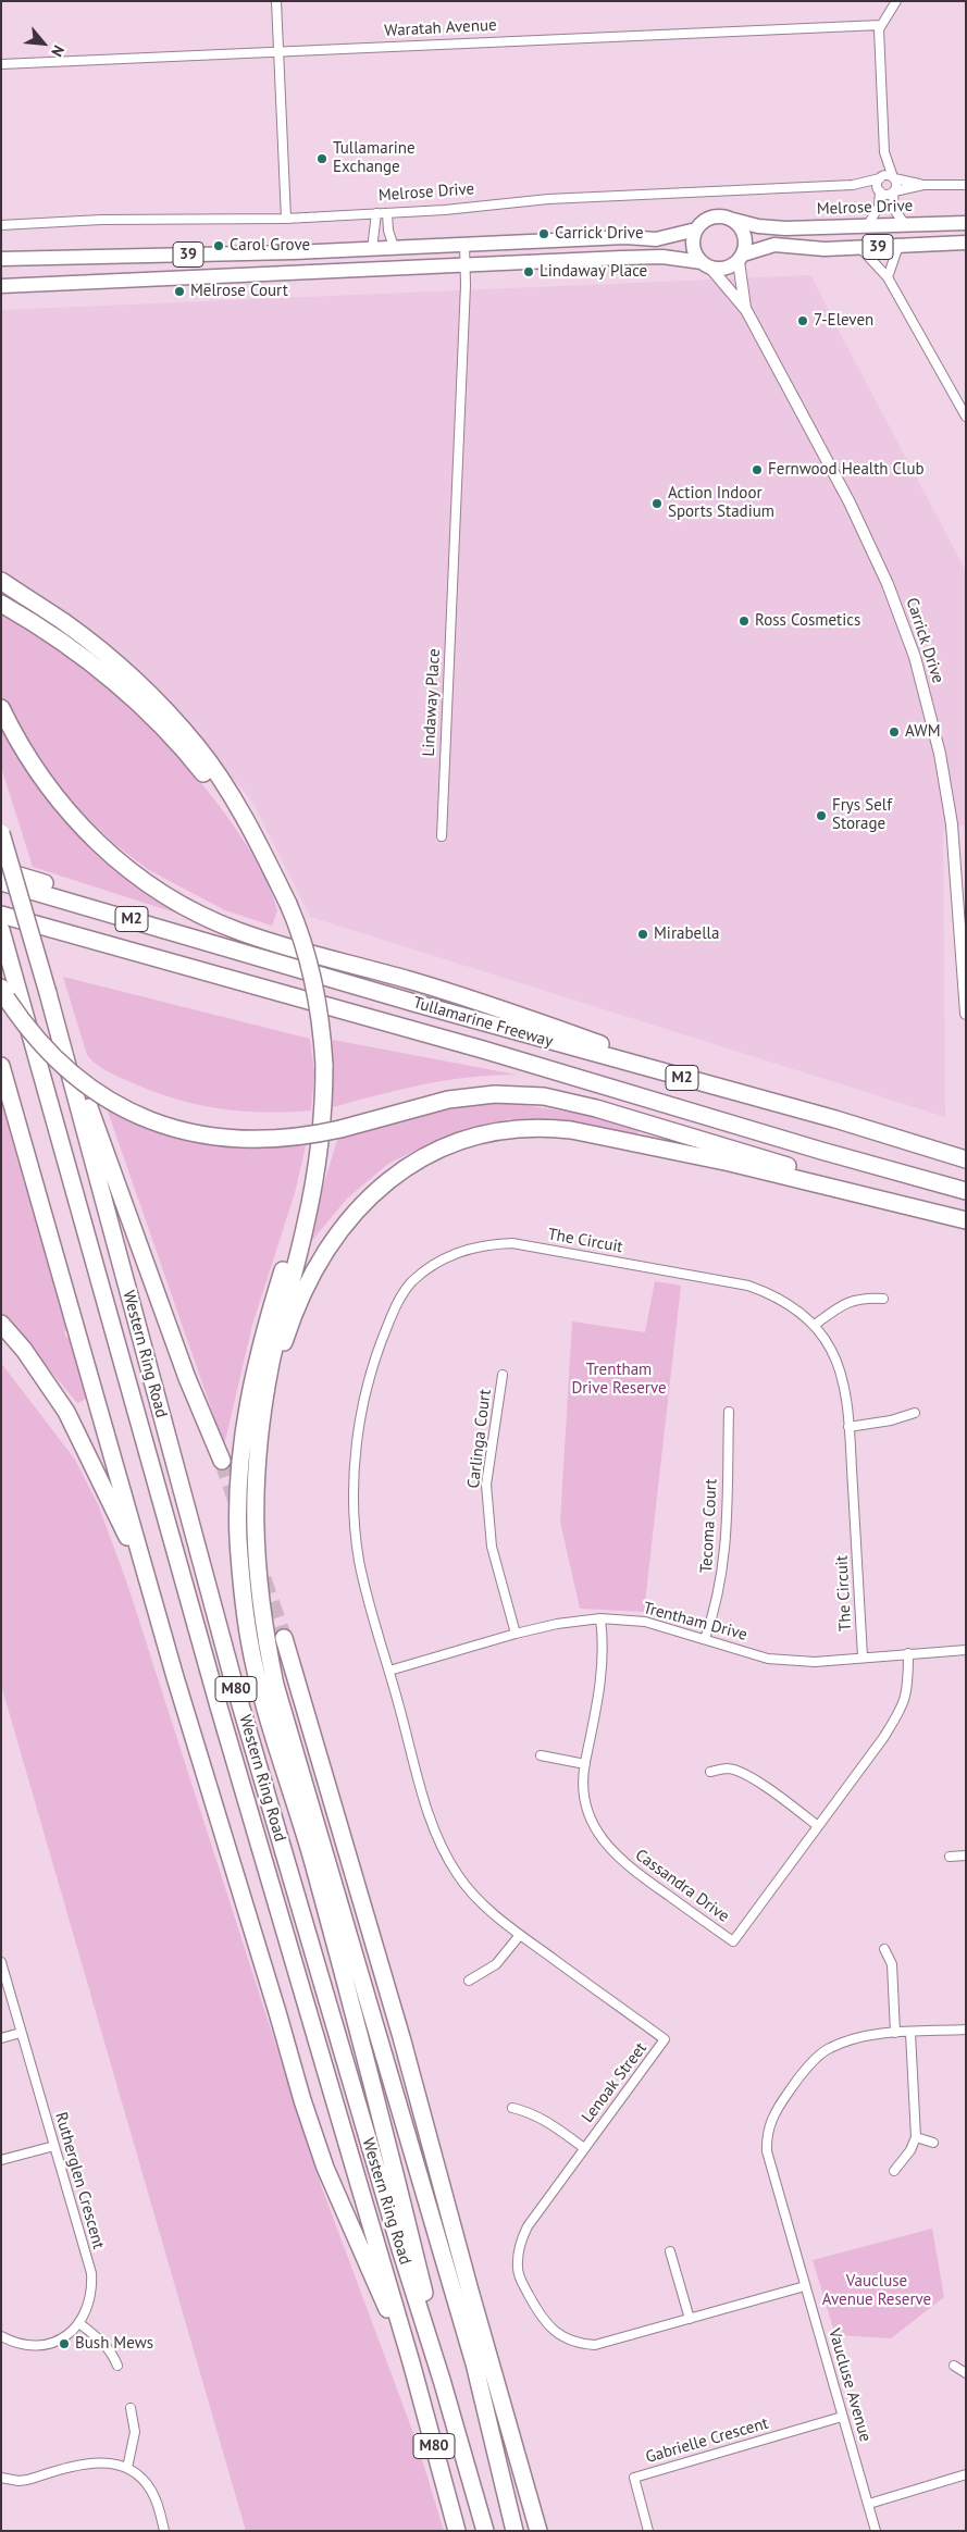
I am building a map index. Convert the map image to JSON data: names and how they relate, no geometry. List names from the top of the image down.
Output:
{
  "streets": {
    "highway": [
      "M2",
      "Tullamarine Freeway",
      "Western Ring Road",
      "M80"
    ],
    "main road": ["Melrose Drive", "39"],
    "street": [
      "Waratah Avenue",
      "Carrick Drive",
      "Lindaway Place",
      "The Circuit",
      "Carlinga Court",
      "Tecoma Court",
      "Trentham Drive",
      "Cassandra Drive",
      "Lenoak Street",
      "Rutherglen Crescent",
      "Vaucluse Avenue",
      "Gabrielle Crescent"
    ]
  },
  "crossings": [
    ["Melrose Drive", "39"],
    ["Melrose Drive", "Carrick Drive"],
    ["39", "Carrick Drive"],
    ["39", "Lindaway Place"],
    ["The Circuit", "Trentham Drive"],
    ["The Circuit", "Lenoak Street"],
    ["Carlinga Court", "Trentham Drive"],
    ["Tecoma Court", "Trentham Drive"],
    ["Trentham Drive", "Cassandra Drive"],
    ["Trentham Drive", "Lenoak Street"],
    ["Lenoak Street", "Vaucluse Avenue"],
    ["Vaucluse Avenue", "Gabrielle Crescent"]
  ],
  "parks": ["Trentham Drive Reserve", "Vaucluse Avenue Reserve"],
  "places": [
    "Tullamarine Exchange",
    "Carrick Drive",
    "Carol Grove",
    "Lindaway Place",
    "Melrose Court",
    "7-Eleven",
    "Fernwood Health Club",
    "Action Indoor Sports Stadium",
    "Ross Cosmetics",
    "AWM",
    "Frys Self Storage",
    "Mirabella",
    "Bush Mews"
  ],
  "north": "bottom right"
}
